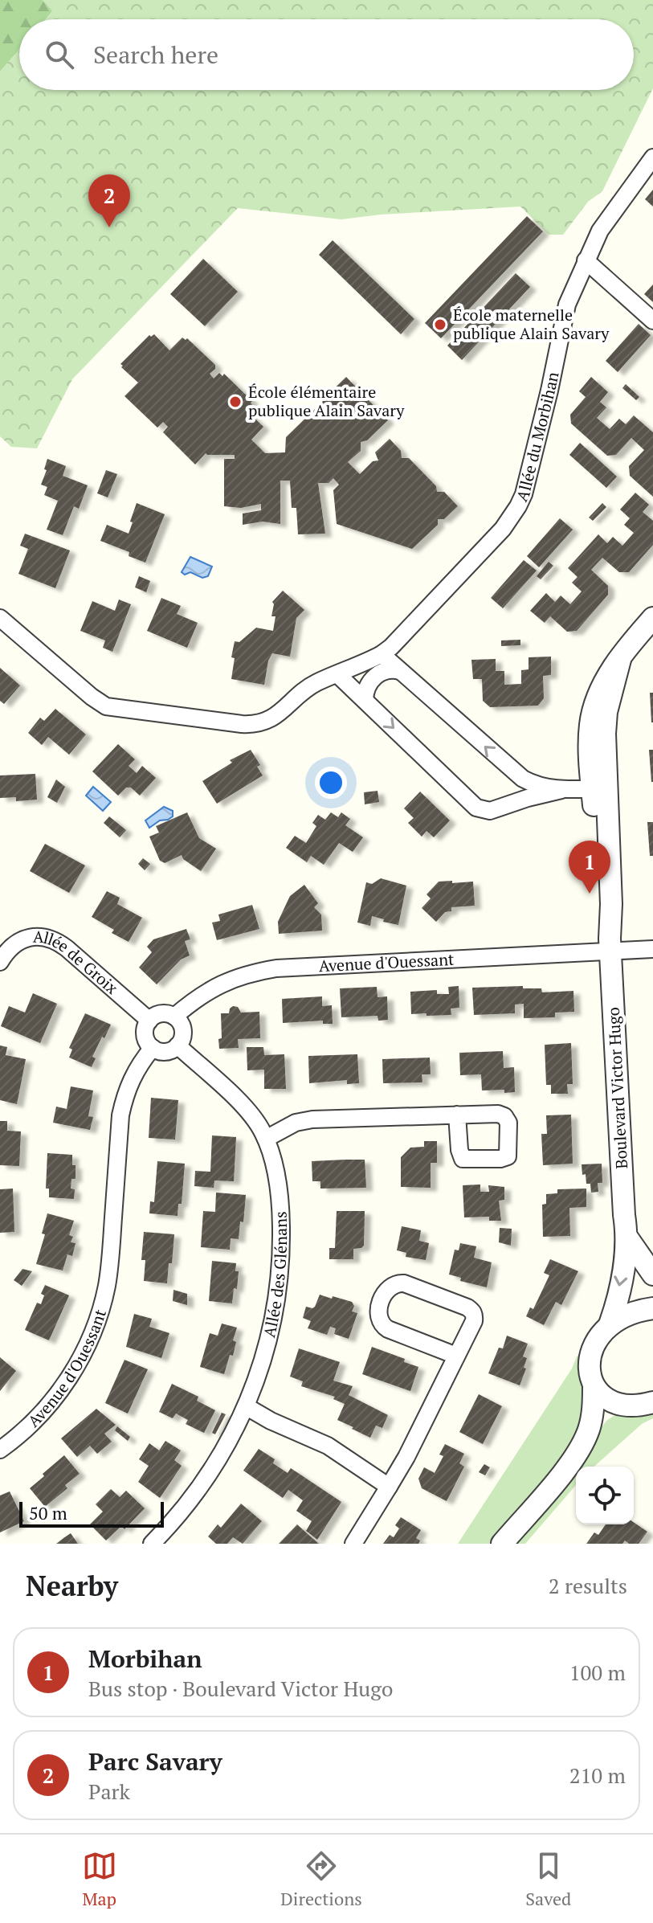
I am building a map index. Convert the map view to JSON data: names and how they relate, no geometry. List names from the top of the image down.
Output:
{
  "streets": {
    "street": [
      "Allée du Morbihan",
      "Avenue d'Ouessant",
      "Allée de Groix",
      "Boulevard Victor Hugo",
      "Allée des Glénans"
    ]
  },
  "crossings": [
    ["Avenue d'Ouessant", "Allée de Groix"],
    ["Avenue d'Ouessant", "Boulevard Victor Hugo"],
    ["Avenue d'Ouessant", "Allée des Glénans"],
    ["Allée de Groix", "Allée des Glénans"]
  ],
  "places": ["École maternelle publique Alain Savary", "École élémentaire publique Alain Savary"],
  "scale_bar": "50 m",
  "page": {
    "search": "Search here",
    "pins": ["2", "1"],
    "scale": "50 m",
    "heading": ["Nearby", "2 results"],
    "list": [
      {
        "mark": "1",
        "name": "Morbihan",
        "note": "Bus stop · Boulevard Victor Hugo",
        "value": "100 m"
      },
      {
        "mark": "2",
        "name": "Parc Savary",
        "note": "Park",
        "value": "210 m"
      }
    ],
    "nav": ["Map", "Directions", "Saved"]
  }
}
